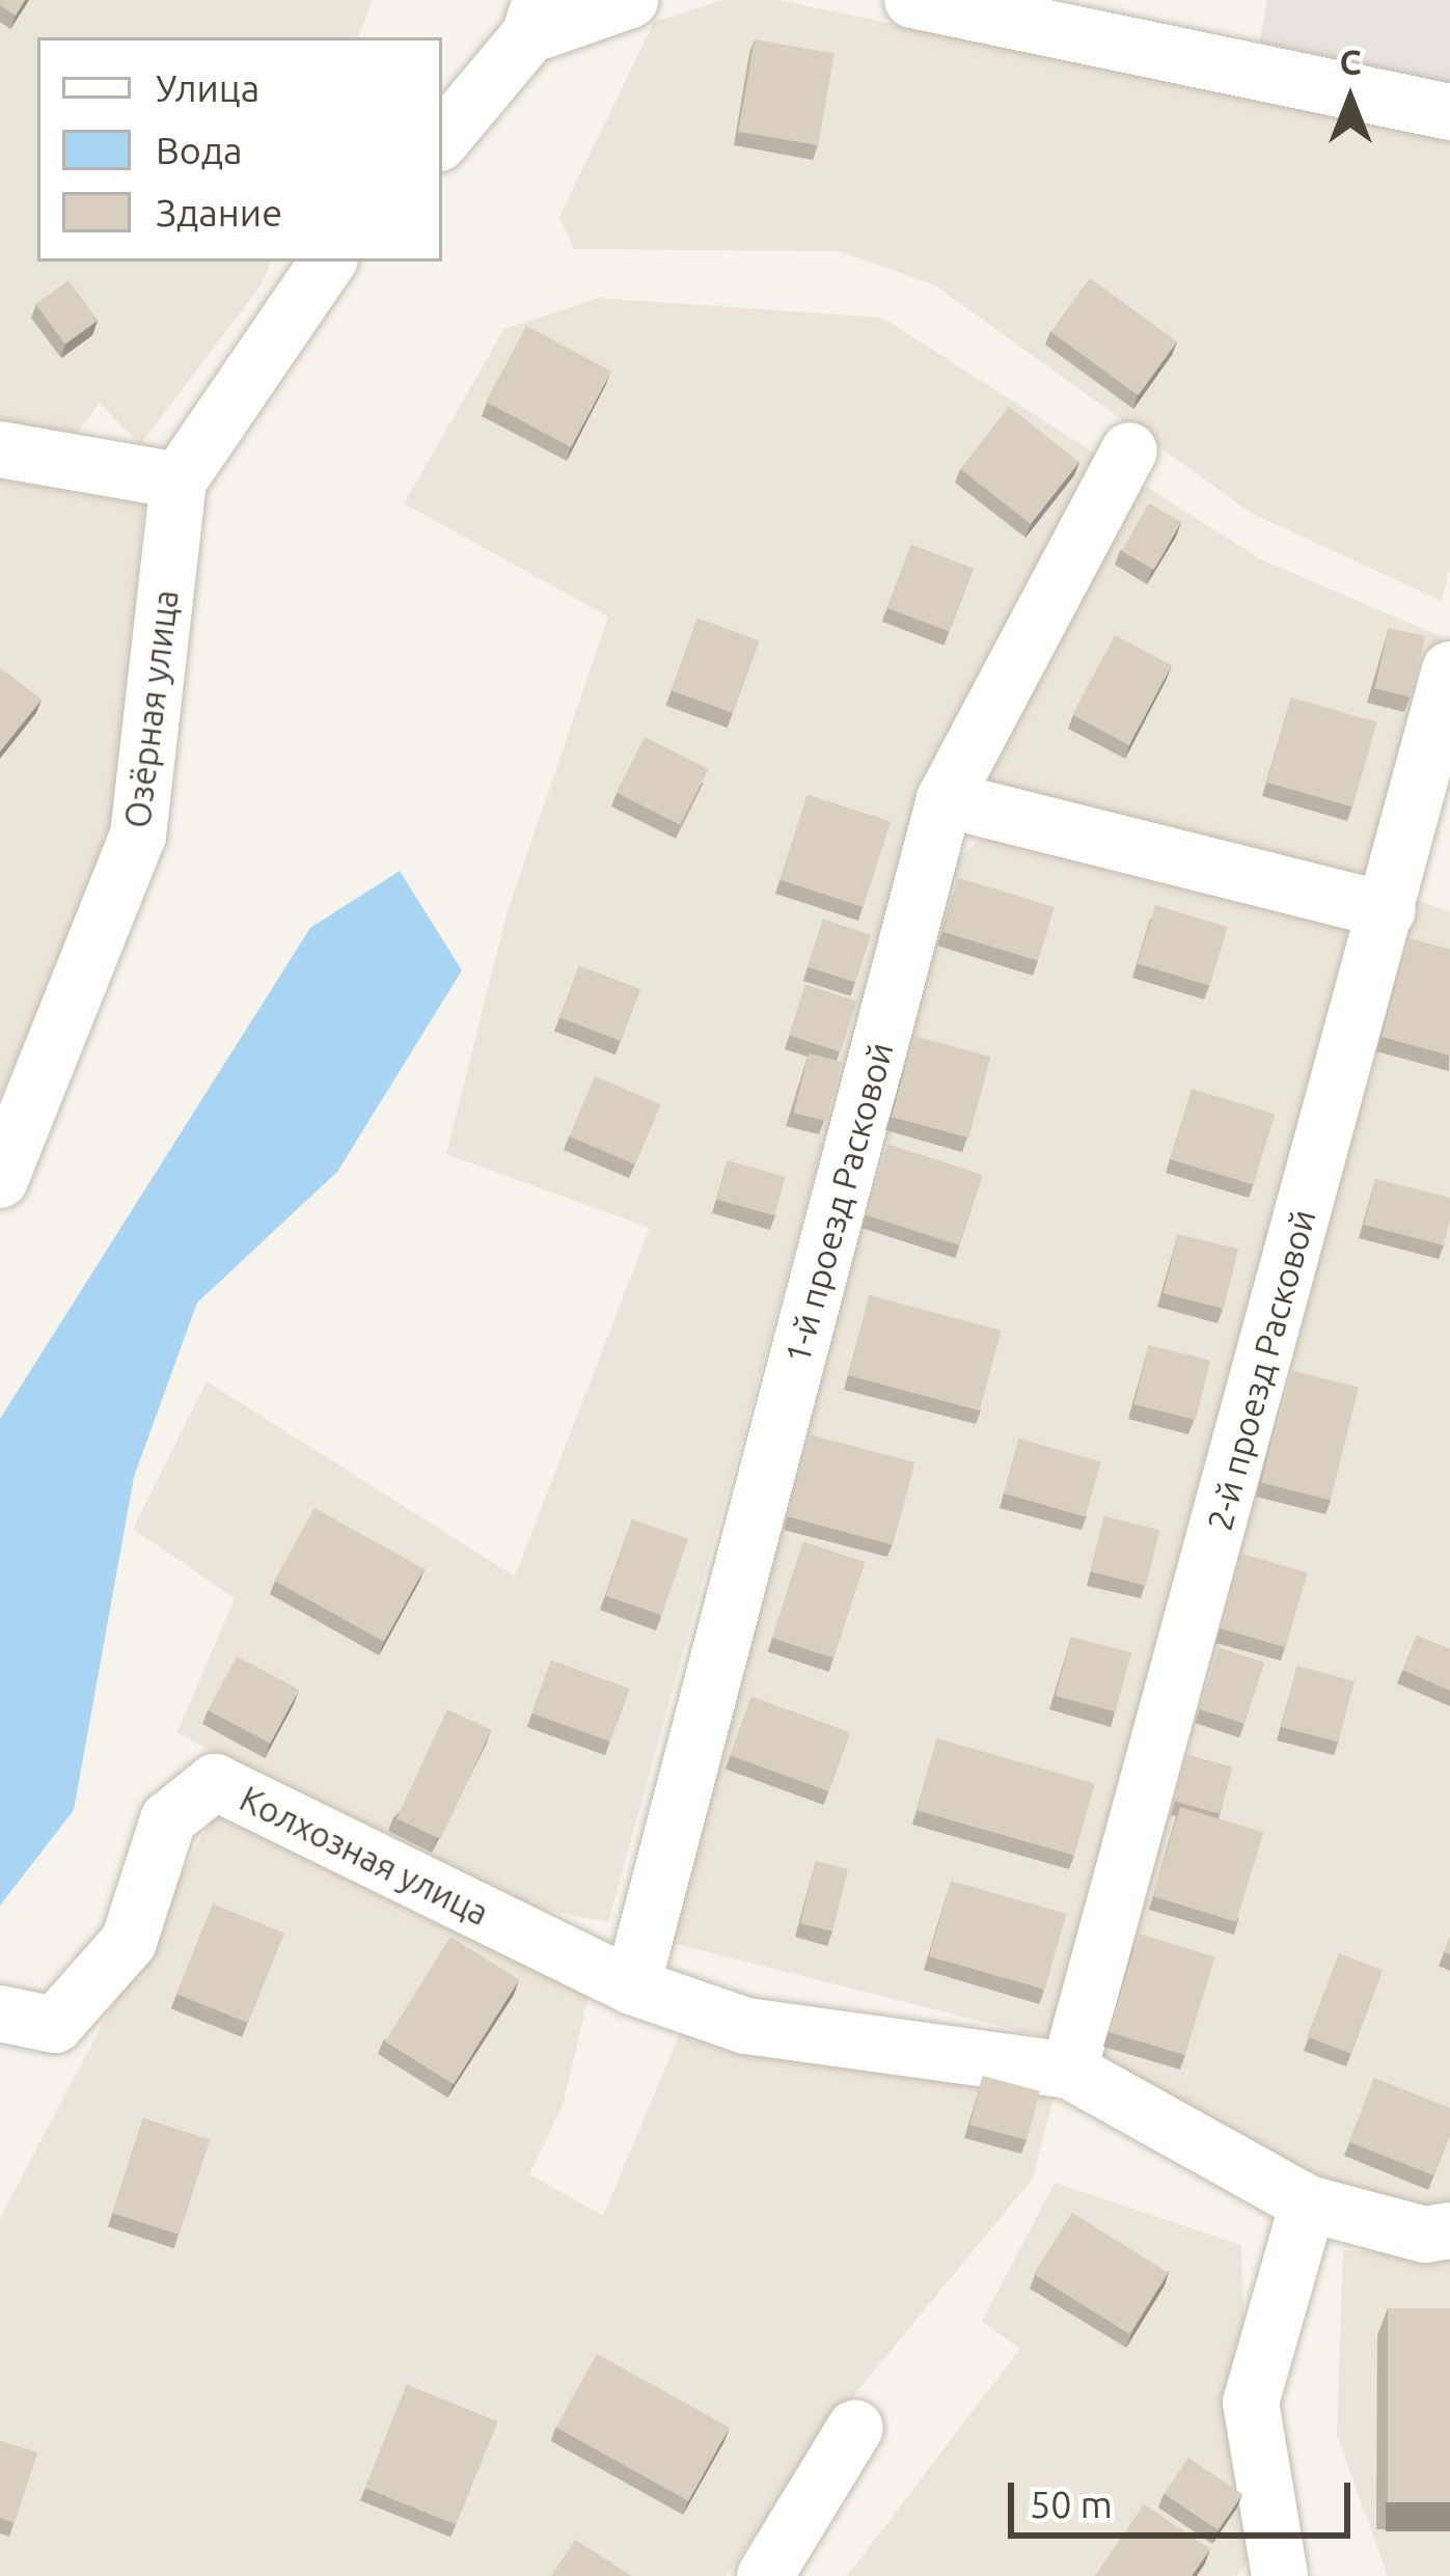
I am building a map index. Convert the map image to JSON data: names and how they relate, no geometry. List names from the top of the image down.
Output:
{
  "streets": {
    "street": [
      "Озёрная улица",
      "1-й проезд Расковой",
      "2-й проезд Расковой",
      "Колхозная улица"
    ]
  },
  "crossings": [
    ["1-й проезд Расковой", "Колхозная улица"]
  ],
  "legend": ["Улица", "Вода", "Здание"],
  "scale_bar": "50 m",
  "north": "top"
}
